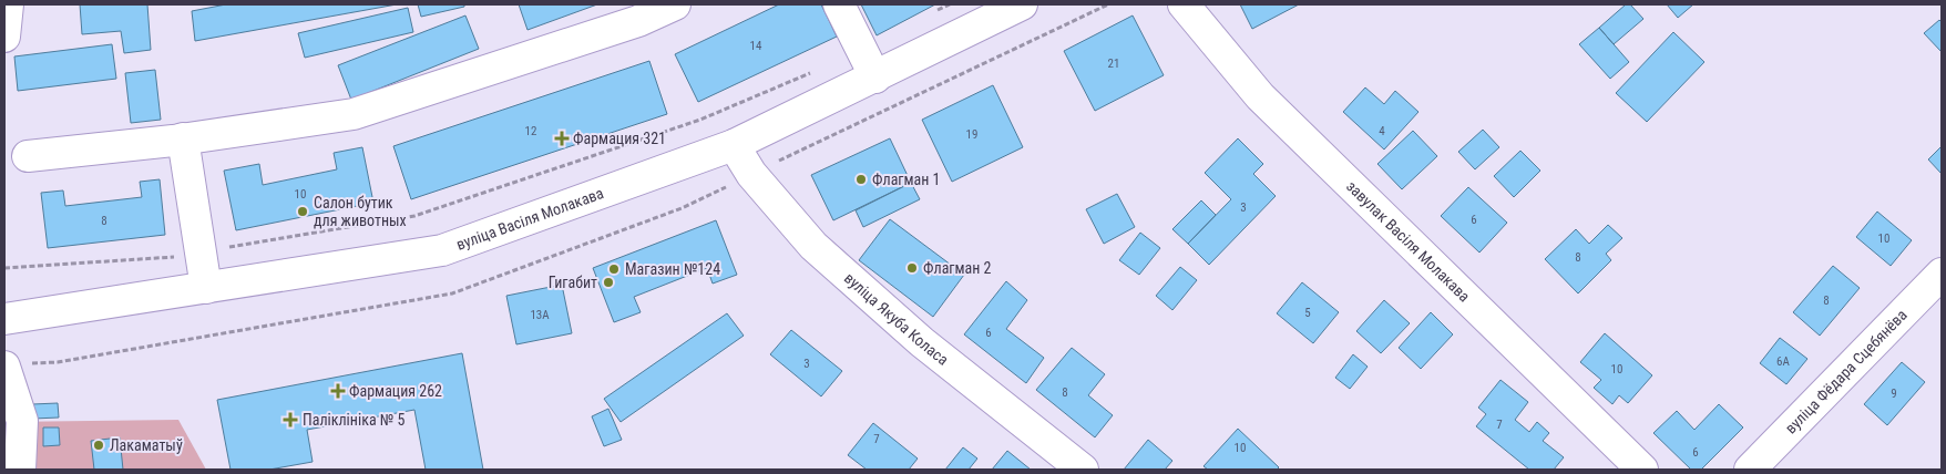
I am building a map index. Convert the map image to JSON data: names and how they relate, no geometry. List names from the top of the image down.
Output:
{
  "streets": {
    "street": [
      "вуліца Васіля Молакава",
      "завулак Васіля Молакава",
      "вуліца Якуба Коласа",
      "вуліца Фёдара Сцебянёва"
    ]
  },
  "crossings": [
    ["вуліца Васіля Молакава", "вуліца Якуба Коласа"]
  ],
  "places": {
    "health": ["Фармация 321", "Фармация 262", "Паліклініка № 5"],
    "other": [
      "Флагман 1",
      "Салон бутик для животных",
      "Флагман 2",
      "Магазин №124",
      "Гигабит",
      "Лакаматыў"
    ]
  },
  "house_numbers": [
    "14",
    "21",
    "12",
    "4",
    "19",
    "10",
    "3",
    "6",
    "8",
    "10",
    "8",
    "8",
    "5",
    "13А",
    "6",
    "6А",
    "3",
    "10",
    "8",
    "9",
    "7",
    "7",
    "10",
    "6"
  ]
}
